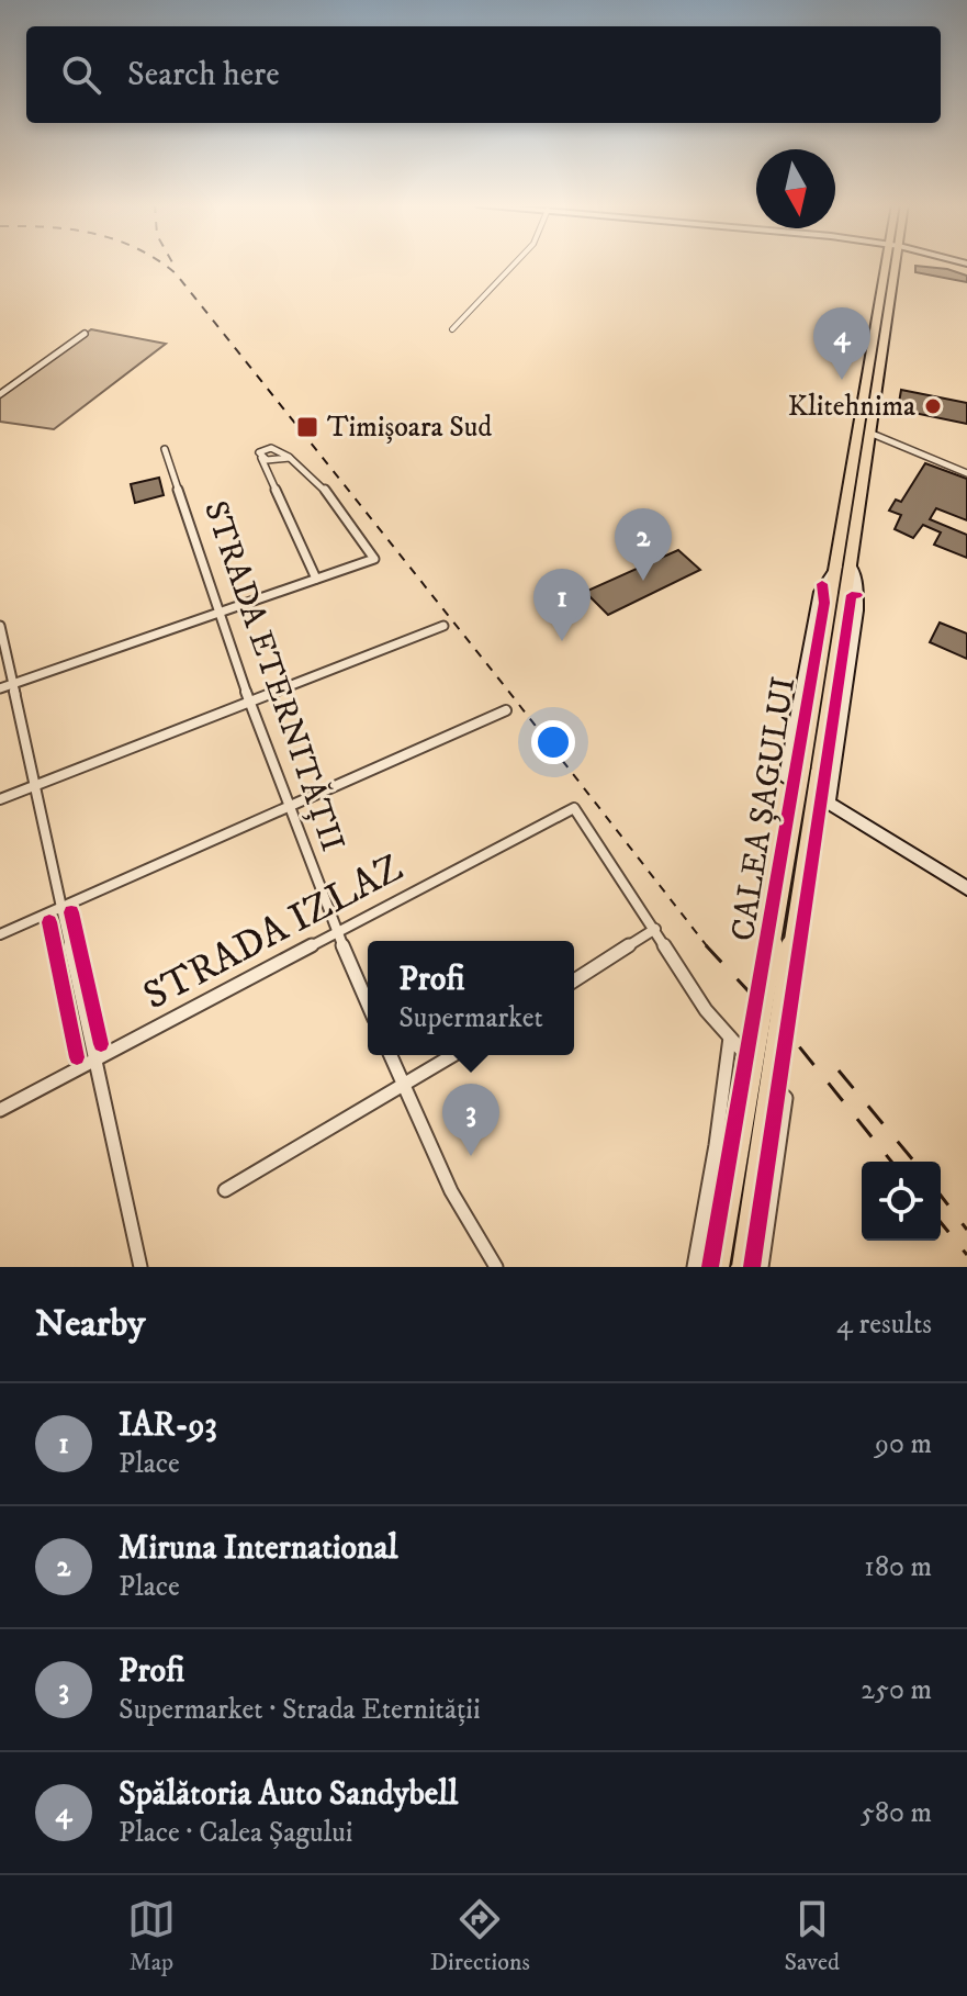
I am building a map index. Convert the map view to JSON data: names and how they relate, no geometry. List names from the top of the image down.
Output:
{
  "streets": {
    "main road": ["CALEA ȘAGULUI"],
    "street": ["STRADA ETERNITĂȚII", "STRADA IZLAZ"]
  },
  "crossings": [
    ["STRADA ETERNITĂȚII", "STRADA IZLAZ"]
  ],
  "places": {
    "other": ["Klitehnima"],
    "transit": ["Timișoara Sud"]
  },
  "north": "bottom",
  "page": {
    "search": "Search here",
    "pins": [
      "4",
      "2",
      "1",
      "3"
    ],
    "popup": ["Profi", "Supermarket"],
    "heading": ["Nearby", "4 results"],
    "list": [
      {
        "mark": "1",
        "name": "IAR-93",
        "note": "Place",
        "value": "90 m"
      },
      {
        "mark": "2",
        "name": "Miruna International",
        "note": "Place",
        "value": "180 m"
      },
      {
        "mark": "3",
        "name": "Profi",
        "note": "Supermarket · Strada Eternității",
        "value": "250 m"
      },
      {
        "mark": "4",
        "name": "Spălătoria Auto Sandybell",
        "note": "Place · Calea Șagului",
        "value": "580 m"
      }
    ],
    "nav": ["Map", "Directions", "Saved"]
  }
}
